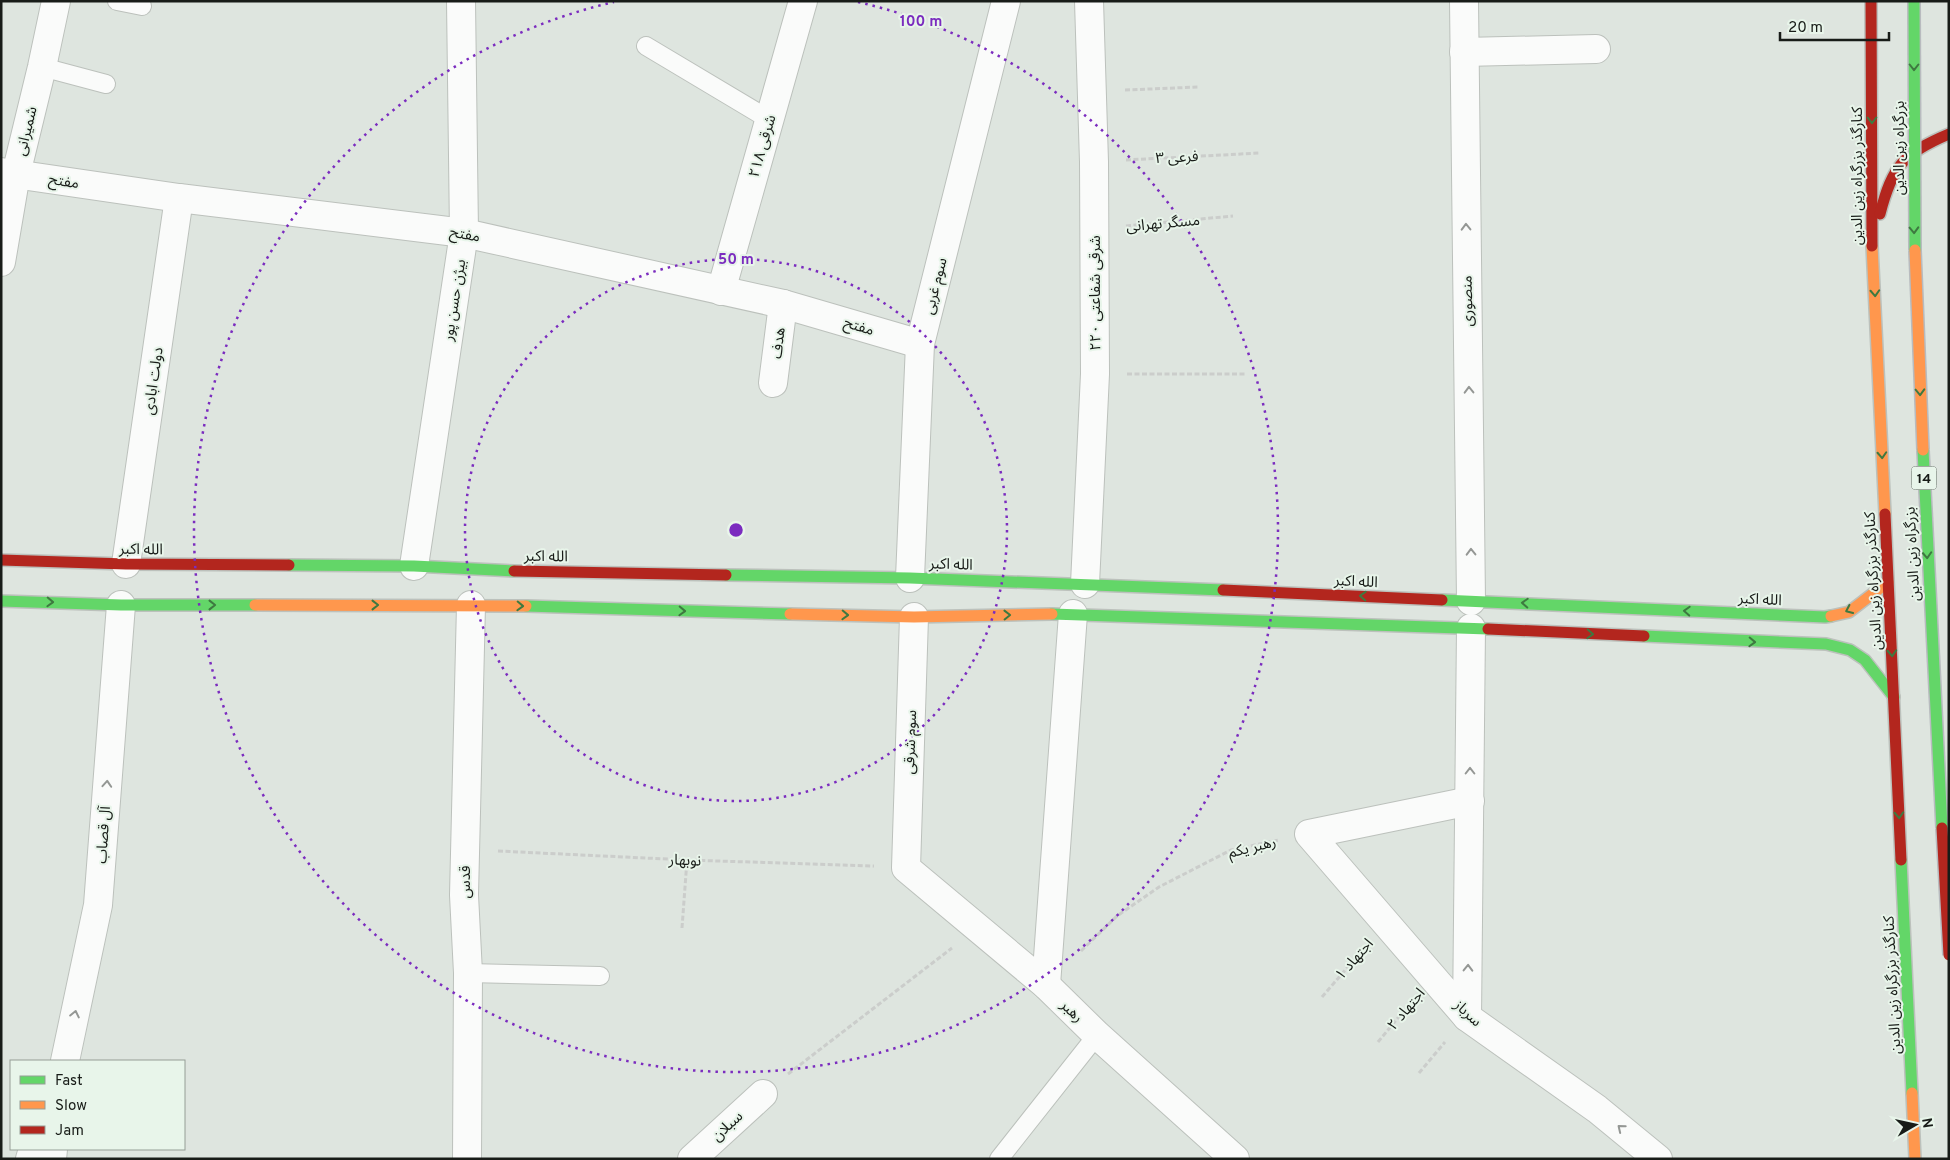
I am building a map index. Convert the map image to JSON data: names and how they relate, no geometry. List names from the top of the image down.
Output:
{
  "streets": {
    "main road": [
      "بزرگراه زین الدین",
      "کنارگذر بزرگراه زین الدین",
      "14",
      "الله اکبر"
    ],
    "street": [
      "شمیرانی",
      "۲۱۸ شرقی",
      "مفتح",
      "سوم غربی",
      "۲۲۰ شرقی شفاعتی",
      "بیژن حسن پور",
      "منصوری",
      "هدف",
      "دولت ابادی",
      "سوم شرقی",
      "آل قصاب",
      "قدس",
      "رهبر",
      "سرباز",
      "سبلان"
    ],
    "path": [
      "فرعی ۳",
      "مسگر تهرانی",
      "رهبر یکم",
      "نوبهار",
      "اجتهاد ۱",
      "اجتهاد ۲"
    ]
  },
  "crossings": [
    ["شمیرانی", "مفتح"],
    ["۲۱۸ شرقی", "مفتح"],
    ["فرعی ۳", "۲۲۰ شرقی شفاعتی"],
    ["کنارگذر بزرگراه زین الدین", "الله اکبر"],
    ["مفتح", "سوم غربی"],
    ["مفتح", "بیژن حسن پور"],
    ["مفتح", "هدف"],
    ["مفتح", "دولت ابادی"],
    ["مسگر تهرانی", "۲۲۰ شرقی شفاعتی"],
    ["سوم غربی", "الله اکبر"],
    ["۲۲۰ شرقی شفاعتی", "الله اکبر"],
    ["بیژن حسن پور", "الله اکبر"],
    ["منصوری", "الله اکبر"],
    ["دولت ابادی", "الله اکبر"],
    ["سوم شرقی", "نوبهار"],
    ["سوم شرقی", "رهبر"],
    ["رهبر یکم", "رهبر"],
    ["رهبر یکم", "سرباز"],
    ["نوبهار", "قدس"],
    ["نوبهار", "رهبر"],
    ["اجتهاد ۱", "سرباز"],
    ["اجتهاد ۲", "سرباز"]
  ],
  "one_way": [
    "بزرگراه زین الدین",
    "کنارگذر بزرگراه زین الدین",
    "منصوری",
    "آل قصاب",
    "سرباز"
  ],
  "legend": ["Fast", "Slow", "Jam"],
  "scale_bar": "20 m",
  "north": "right",
  "rings": ["100 m", "50 m"]
}
